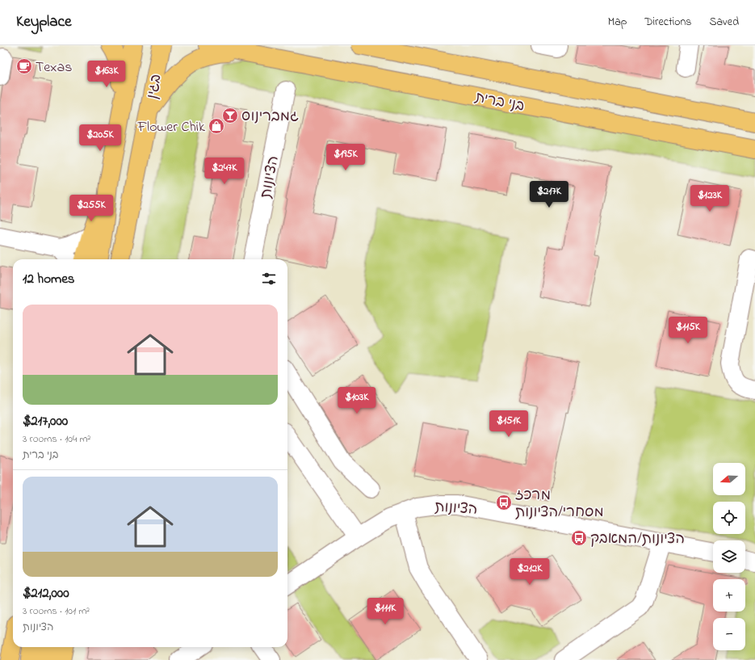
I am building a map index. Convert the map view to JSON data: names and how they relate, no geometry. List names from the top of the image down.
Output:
{
  "streets": {
    "main road": ["בגין", "בני ברית"],
    "street": ["הציונות"]
  },
  "places": {
    "cafe": ["Texas"],
    "bar": ["גמברינוס"],
    "shop": ["Flower Chik"],
    "bus stop": ["מרכז מסחרי/הציונות", "הציונות/המאבק"]
  },
  "north": "left",
  "page": {
    "header": "Keyplace",
    "nav": ["Map", "Directions", "Saved"],
    "price": [
      "$163K",
      "$205K",
      "$195K",
      "$247K",
      "$217K",
      "$123K",
      "$255K",
      "$115K",
      "$103K",
      "$151K",
      "$212K",
      "$111K"
    ],
    "heading": "12 homes",
    "list": [
      {
        "name": "$217,000",
        "note": "3 rooms · 104 m² · בני ברית"
      },
      {
        "name": "$212,000",
        "note": "3 rooms · 101 m² · הציונות"
      }
    ],
    "map_buttons": ["+", "−"]
  }
}
